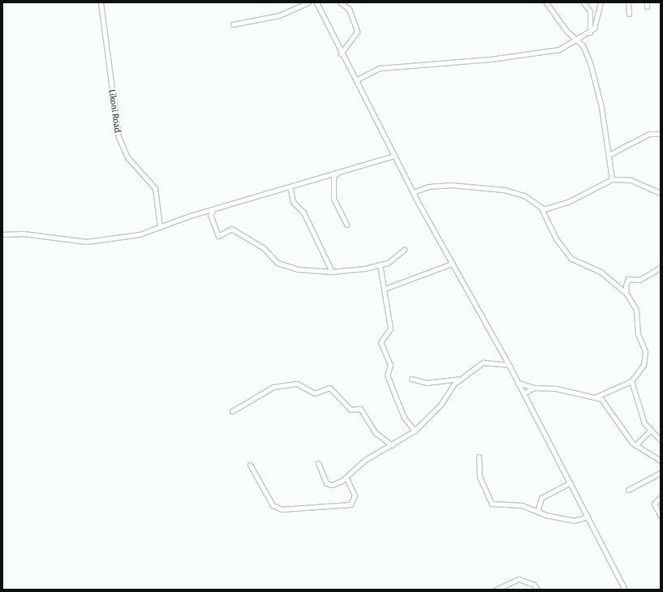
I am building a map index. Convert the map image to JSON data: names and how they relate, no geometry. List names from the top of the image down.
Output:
{
  "streets": {
    "street": ["Likoni Road"]
  }
}
